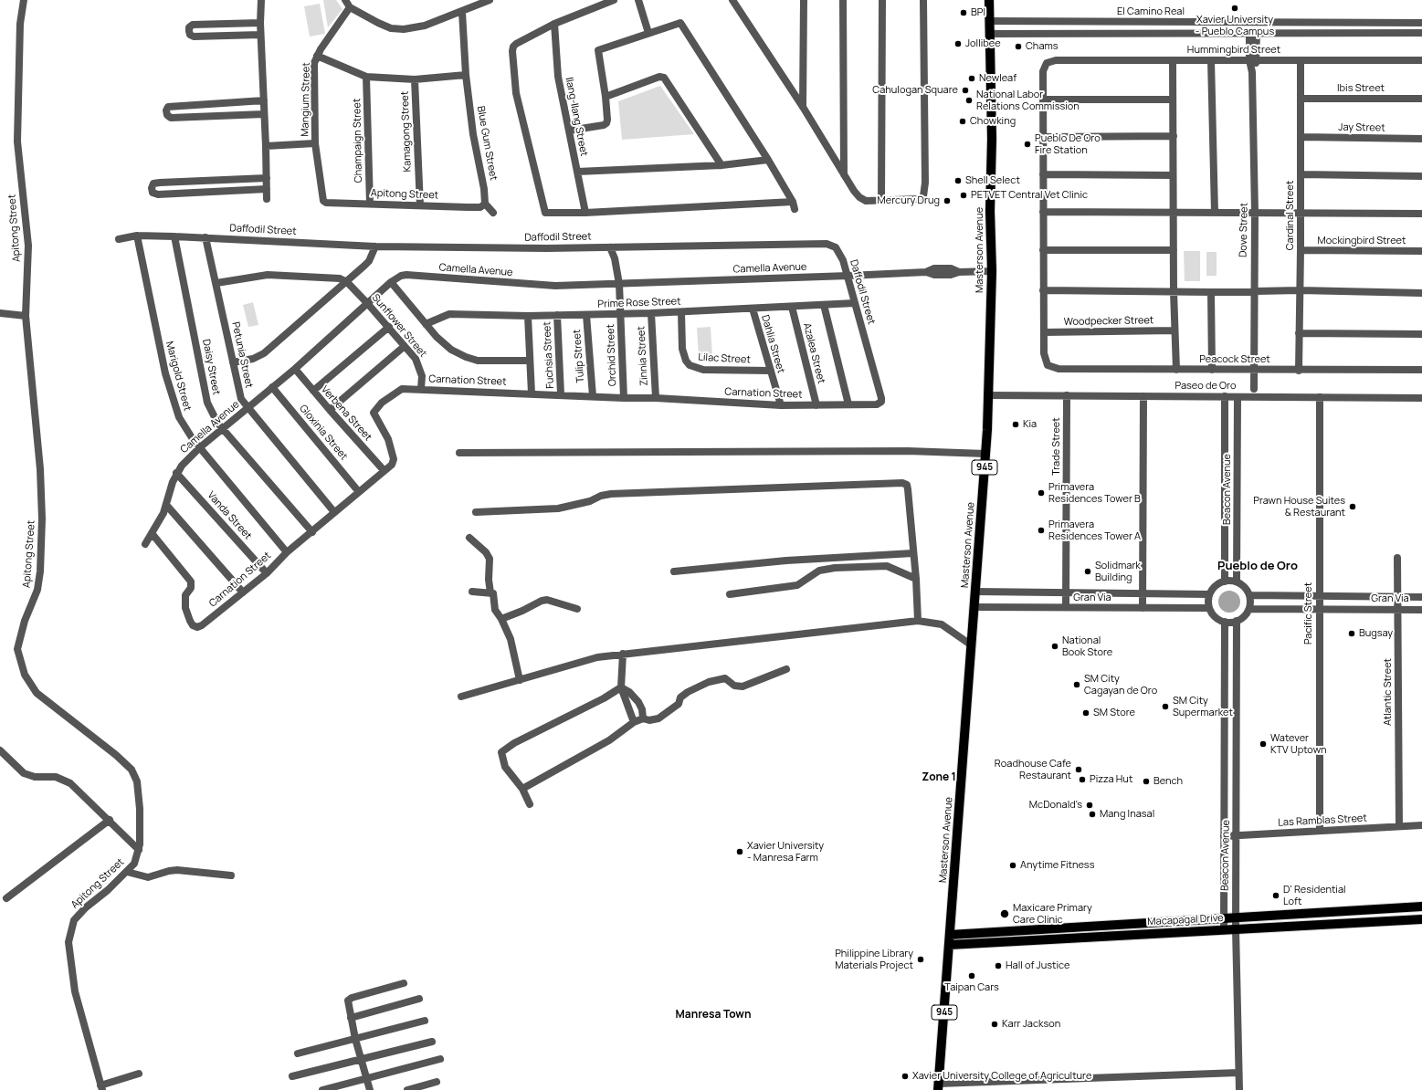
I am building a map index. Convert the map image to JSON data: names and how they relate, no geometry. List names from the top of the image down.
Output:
{
  "streets": {
    "main road": ["Masterson Avenue", "945", "Macapagal Drive"],
    "street": [
      "El Camino Real",
      "Hummingbird Street",
      "Ibis Street",
      "Mangium Street",
      "Ilang-Ilang Street",
      "Jay Street",
      "Kamagong Street",
      "Champaign Street",
      "Blue Gum Street",
      "Apitong Street",
      "Cardinal Street",
      "Daffodil Street",
      "Dove Street",
      "Mockingbird Street",
      "Camella Avenue",
      "Prime Rose Street",
      "Woodpecker Street",
      "Sunflower Street",
      "Dahlia Street",
      "Azalea Street",
      "Petunia Street",
      "Fuchsia Street",
      "Orchid Street",
      "Tulip Street",
      "Zinnia Street",
      "Lilac Street",
      "Peacock Street",
      "Daisy Street",
      "Marigold Street",
      "Carnation Street",
      "Paseo de Oro",
      "Verbena Street",
      "Gloxinia Street",
      "Trade Street",
      "Beacon Avenue",
      "Vanda Street",
      "Gran Via",
      "Pacific Street",
      "Atlantic Street",
      "Las Ramblas Street"
    ]
  },
  "crossings": [
    ["El Camino Real", "Masterson Avenue"],
    ["Hummingbird Street", "Cardinal Street"],
    ["Hummingbird Street", "Dove Street"],
    ["Ibis Street", "Cardinal Street"],
    ["Mangium Street", "Apitong Street"],
    ["Jay Street", "Cardinal Street"],
    ["Kamagong Street", "Apitong Street"],
    ["Champaign Street", "Apitong Street"],
    ["Blue Gum Street", "Apitong Street"],
    ["Cardinal Street", "Mockingbird Street"],
    ["Cardinal Street", "Peacock Street"],
    ["Daffodil Street", "Camella Avenue"],
    ["Daffodil Street", "Prime Rose Street"],
    ["Daffodil Street", "Petunia Street"],
    ["Daffodil Street", "Orchid Street"],
    ["Daffodil Street", "Daisy Street"],
    ["Daffodil Street", "Marigold Street"],
    ["Daffodil Street", "Carnation Street"],
    ["Dove Street", "Peacock Street"],
    ["Masterson Avenue", "Camella Avenue"],
    ["Masterson Avenue", "Paseo de Oro"],
    ["Masterson Avenue", "Gran Via"],
    ["Masterson Avenue", "Macapagal Drive"],
    ["Camella Avenue", "Sunflower Street"],
    ["Camella Avenue", "Petunia Street"],
    ["Camella Avenue", "Orchid Street"],
    ["Camella Avenue", "Daisy Street"],
    ["Camella Avenue", "Marigold Street"],
    ["Camella Avenue", "Carnation Street"],
    ["Camella Avenue", "Verbena Street"],
    ["Camella Avenue", "Gloxinia Street"],
    ["Camella Avenue", "Vanda Street"],
    ["Prime Rose Street", "Dahlia Street"],
    ["Prime Rose Street", "Azalea Street"],
    ["Prime Rose Street", "Fuchsia Street"],
    ["Prime Rose Street", "Orchid Street"],
    ["Prime Rose Street", "Tulip Street"],
    ["Prime Rose Street", "Zinnia Street"],
    ["Prime Rose Street", "Lilac Street"],
    ["Woodpecker Street", "Peacock Street"],
    ["Sunflower Street", "Carnation Street"],
    ["Dahlia Street", "Lilac Street"],
    ["Dahlia Street", "Carnation Street"],
    ["Azalea Street", "Carnation Street"],
    ["Petunia Street", "Carnation Street"],
    ["Fuchsia Street", "Carnation Street"],
    ["Orchid Street", "Carnation Street"],
    ["Tulip Street", "Carnation Street"],
    ["Zinnia Street", "Carnation Street"],
    ["Daisy Street", "Carnation Street"],
    ["Marigold Street", "Carnation Street"],
    ["Carnation Street", "Verbena Street"],
    ["Carnation Street", "Gloxinia Street"],
    ["Carnation Street", "Vanda Street"],
    ["Paseo de Oro", "Trade Street"],
    ["Paseo de Oro", "Beacon Avenue"],
    ["Paseo de Oro", "Pacific Street"],
    ["Trade Street", "Gran Via"],
    ["Beacon Avenue", "Gran Via"],
    ["Beacon Avenue", "Las Ramblas Street"],
    ["Beacon Avenue", "Macapagal Drive"],
    ["Gran Via", "Pacific Street"],
    ["Gran Via", "Atlantic Street"],
    ["Pacific Street", "Las Ramblas Street"],
    ["Atlantic Street", "Las Ramblas Street"]
  ],
  "districts": ["Pueblo de Oro", "Zone 1", "Manresa Town"],
  "places": [
    "Xavier University - Pueblo Campus",
    "BPI",
    "Jollibee",
    "Chams",
    "Newleaf",
    "Cahulogan Square",
    "National Labor Relations Commission",
    "Chowking",
    "Pueblo De Oro Fire Station",
    "Shell Select",
    "PETVET Central Vet Clinic",
    "Mercury Drug",
    "Kia",
    "Primavera Residences Tower B",
    "Prawn House Suites & Restaurant",
    "Primavera Residences Tower A",
    "Solidmark Building",
    "Bugsay",
    "National Book Store",
    "SM City Cagayan de Oro",
    "SM City Supermarket",
    "SM Store",
    "Watever KTV Uptown",
    "Roadhouse Cafe Restaurant",
    "Pizza Hut",
    "Bench",
    "McDonald's",
    "Mang Inasal",
    "Xavier University - Manresa Farm",
    "Anytime Fitness",
    "D' Residential Loft",
    "Maxicare Primary Care Clinic",
    "Philippine Library Materials Project",
    "Hall of Justice",
    "Taipan Cars",
    "Karr Jackson",
    "Xavier University College of Agriculture"
  ]
}
